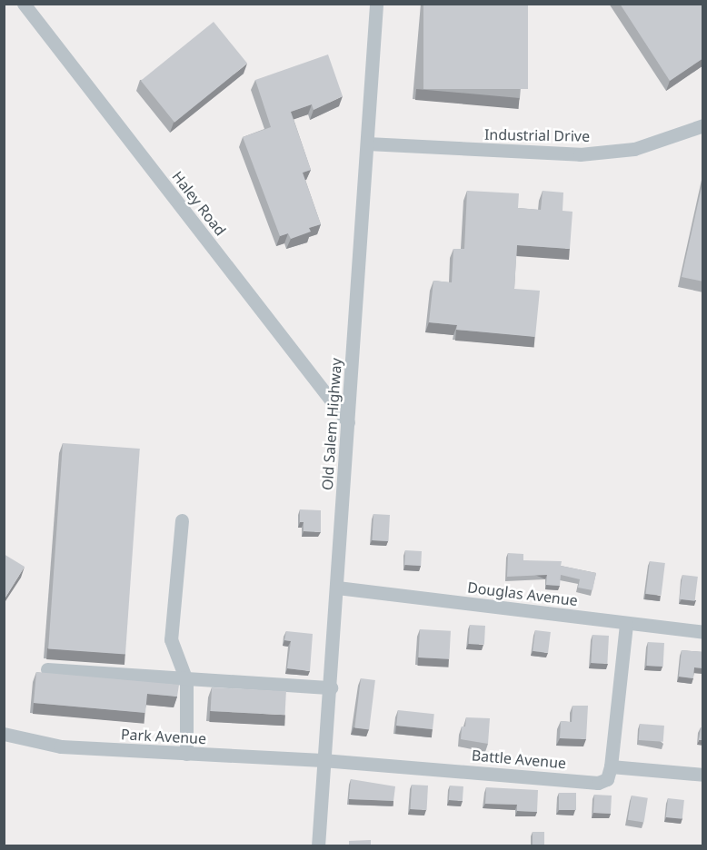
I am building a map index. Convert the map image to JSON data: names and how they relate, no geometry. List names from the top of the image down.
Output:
{
  "streets": {
    "street": [
      "Industrial Drive",
      "Haley Road",
      "Old Salem Highway",
      "Douglas Avenue",
      "Park Avenue",
      "Battle Avenue"
    ]
  },
  "crossings": [
    ["Industrial Drive", "Old Salem Highway"],
    ["Haley Road", "Old Salem Highway"],
    ["Old Salem Highway", "Douglas Avenue"],
    ["Old Salem Highway", "Park Avenue"],
    ["Old Salem Highway", "Battle Avenue"],
    ["Park Avenue", "Battle Avenue"]
  ]
}
